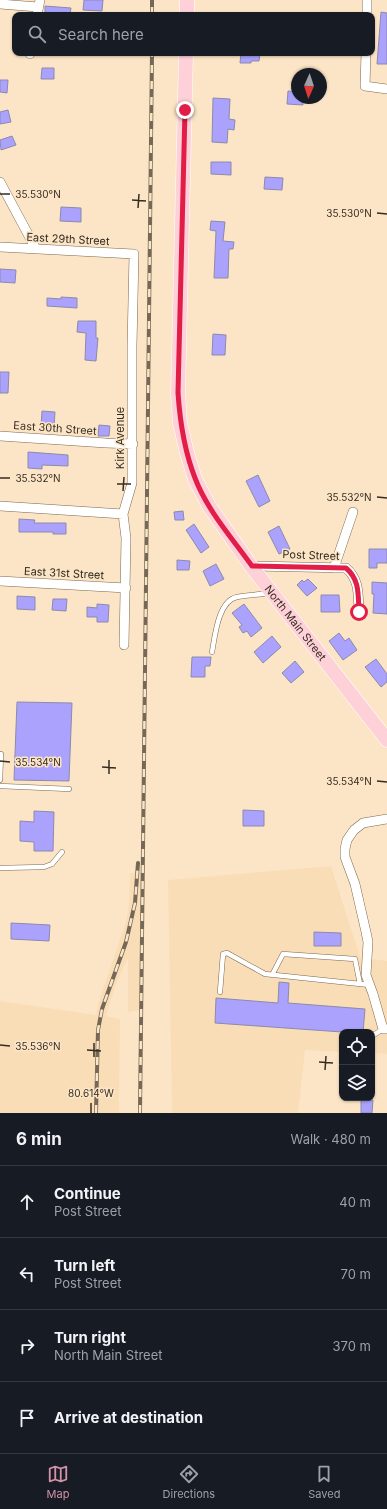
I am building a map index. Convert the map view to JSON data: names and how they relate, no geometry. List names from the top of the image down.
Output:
{
  "streets": {
    "main road": ["North Main Street"],
    "street": [
      "East 29th Street",
      "East 30th Street",
      "Kirk Avenue",
      "Post Street",
      "East 31st Street"
    ]
  },
  "crossings": [
    ["East 29th Street", "Kirk Avenue"],
    ["East 30th Street", "Kirk Avenue"],
    ["Kirk Avenue", "East 31st Street"],
    ["Post Street", "North Main Street"]
  ],
  "north": "bottom",
  "page": {
    "search": "Search here",
    "heading": ["6 min", "Walk · 480 m"],
    "list": [
      ["Continue", "Post Street", "40 m"],
      ["Turn left", "Post Street", "70 m"],
      ["Turn right", "North Main Street", "370 m"],
      "Arrive at destination"
    ],
    "nav": ["Map", "Directions", "Saved"]
  },
  "coordinates": [
    "35.530°N",
    "35.532°N",
    "35.534°N",
    "35.536°N",
    "80.614°W"
  ]
}
